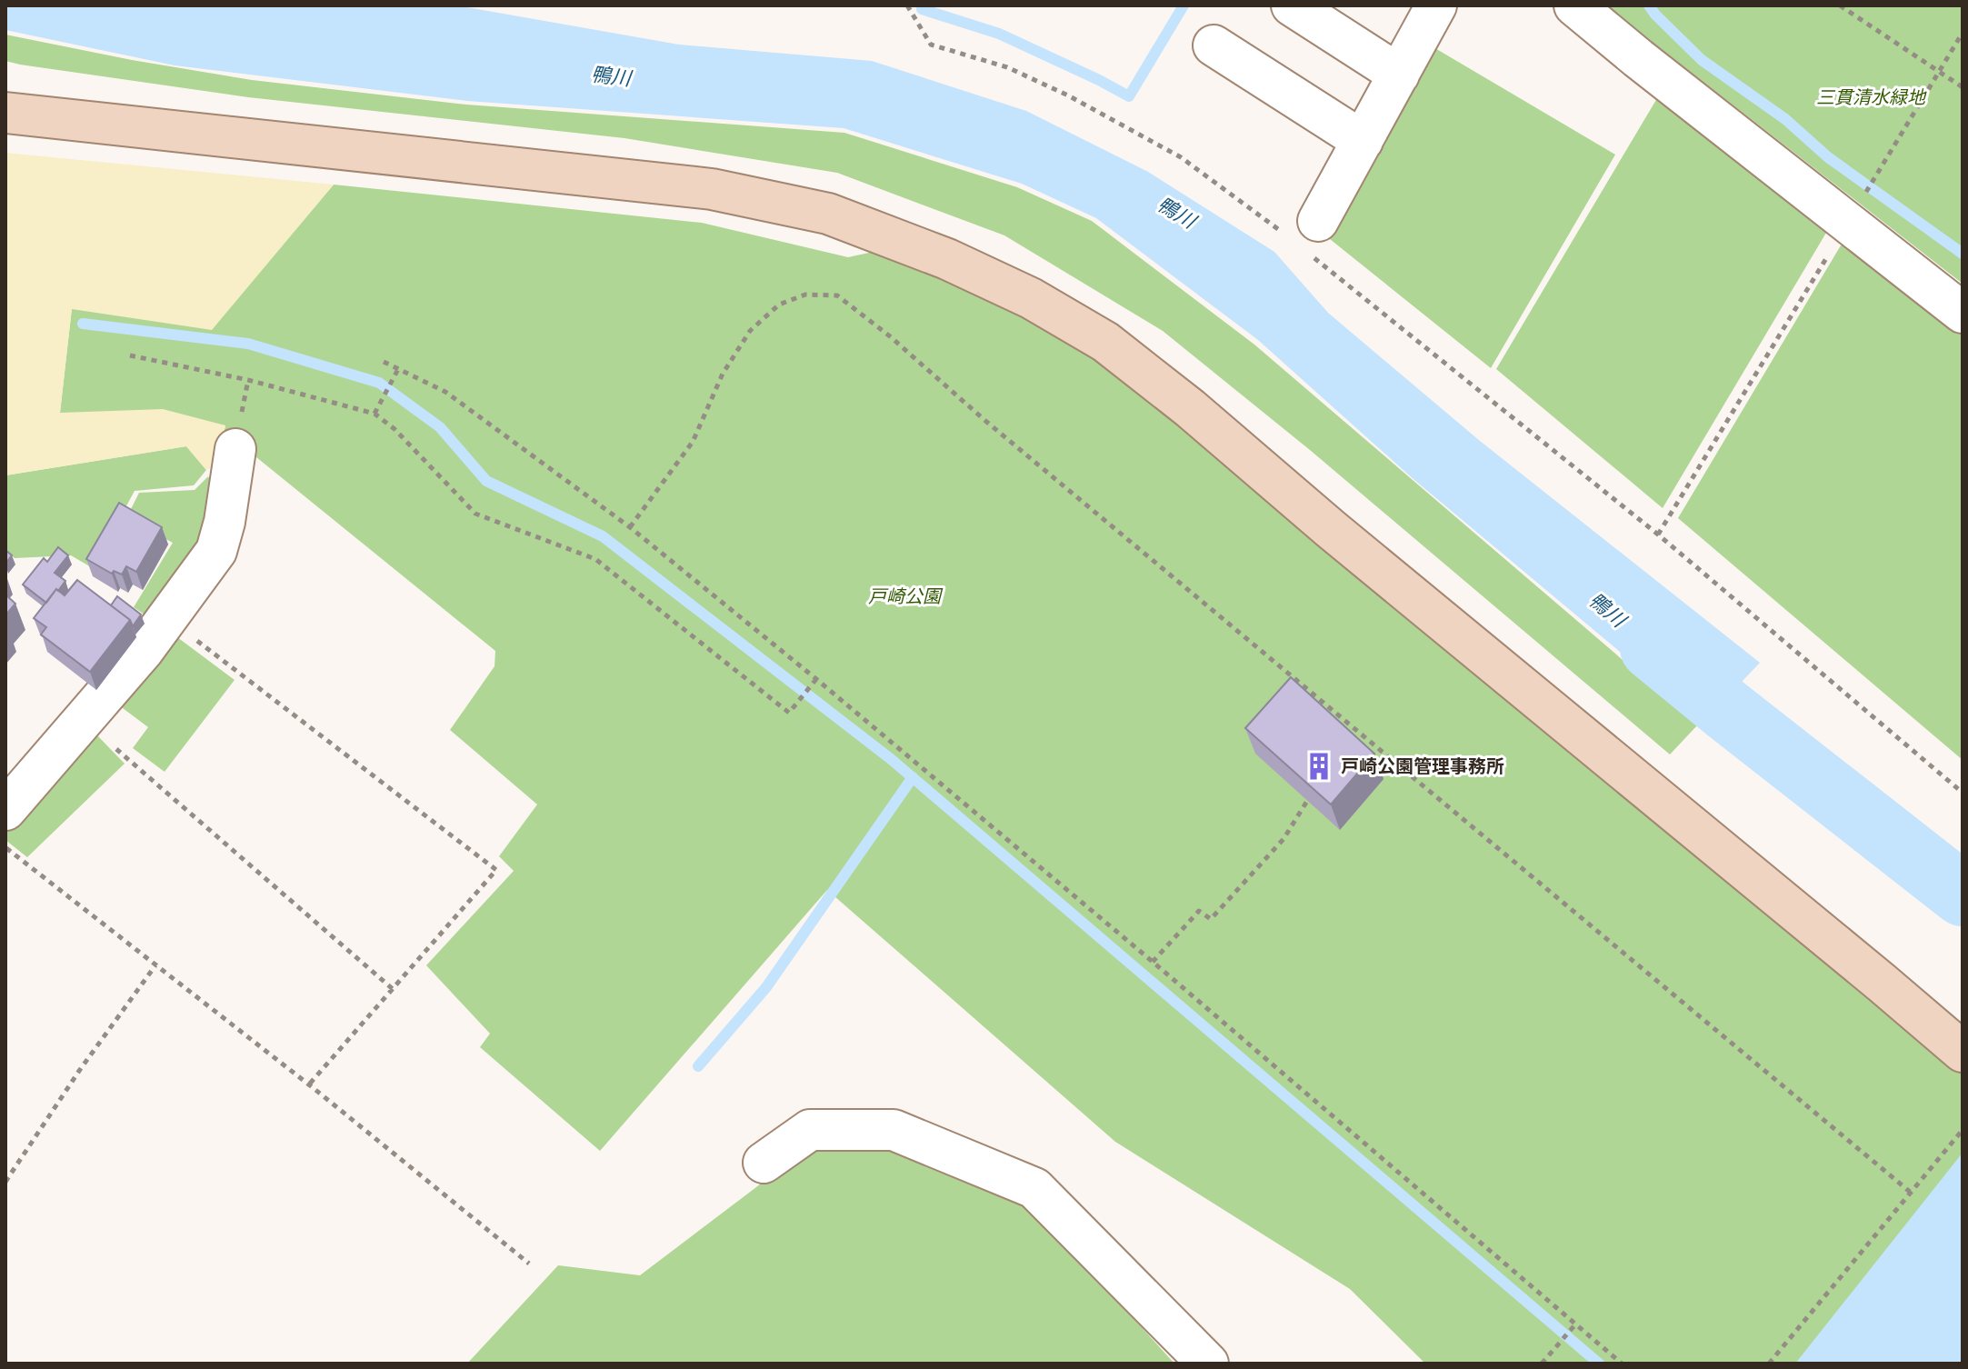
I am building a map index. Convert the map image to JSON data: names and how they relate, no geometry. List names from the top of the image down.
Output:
{
  "water": ["鴨川"],
  "parks": ["三貫清水緑地", "戸崎公園"],
  "places": {
    "building": ["戸崎公園管理事務所"]
  }
}
